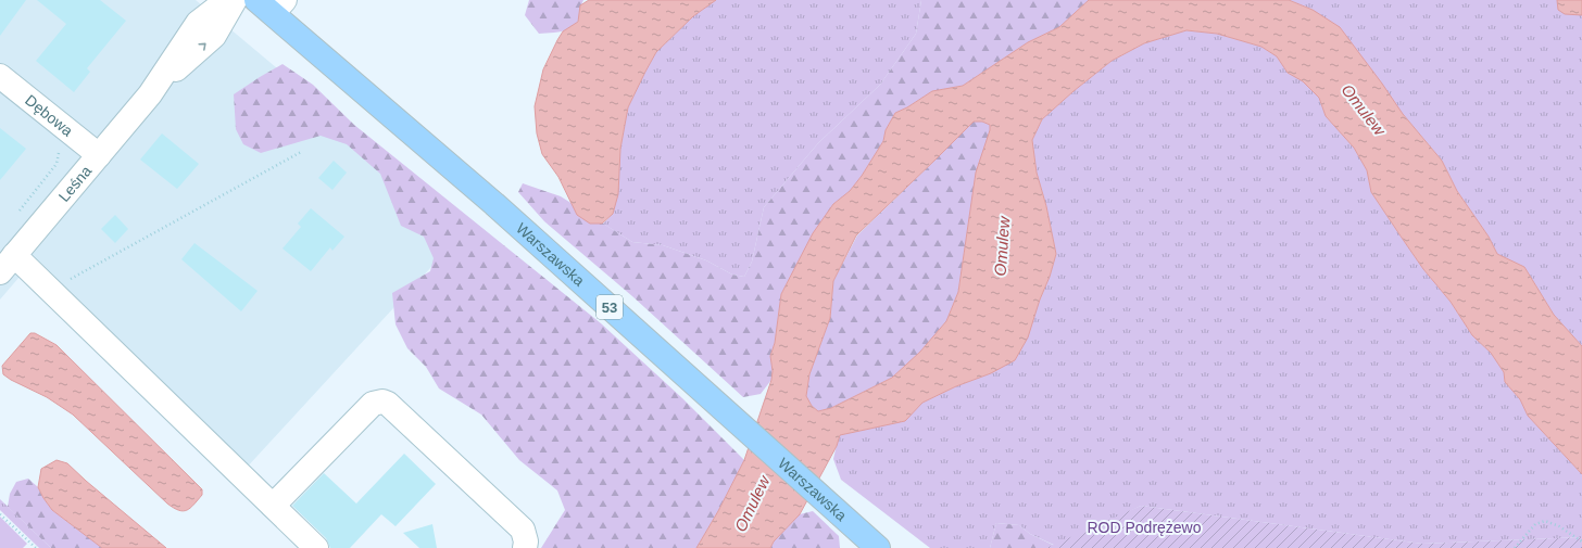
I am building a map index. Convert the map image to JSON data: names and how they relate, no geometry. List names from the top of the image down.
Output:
{
  "streets": {
    "main road": ["Warszawska", "53"],
    "street": ["Dębowa", "Leśna"]
  },
  "crossings": [
    ["Dębowa", "Leśna"]
  ],
  "water": ["Omulew"],
  "parks": ["ROD Podrężewo"]
}
